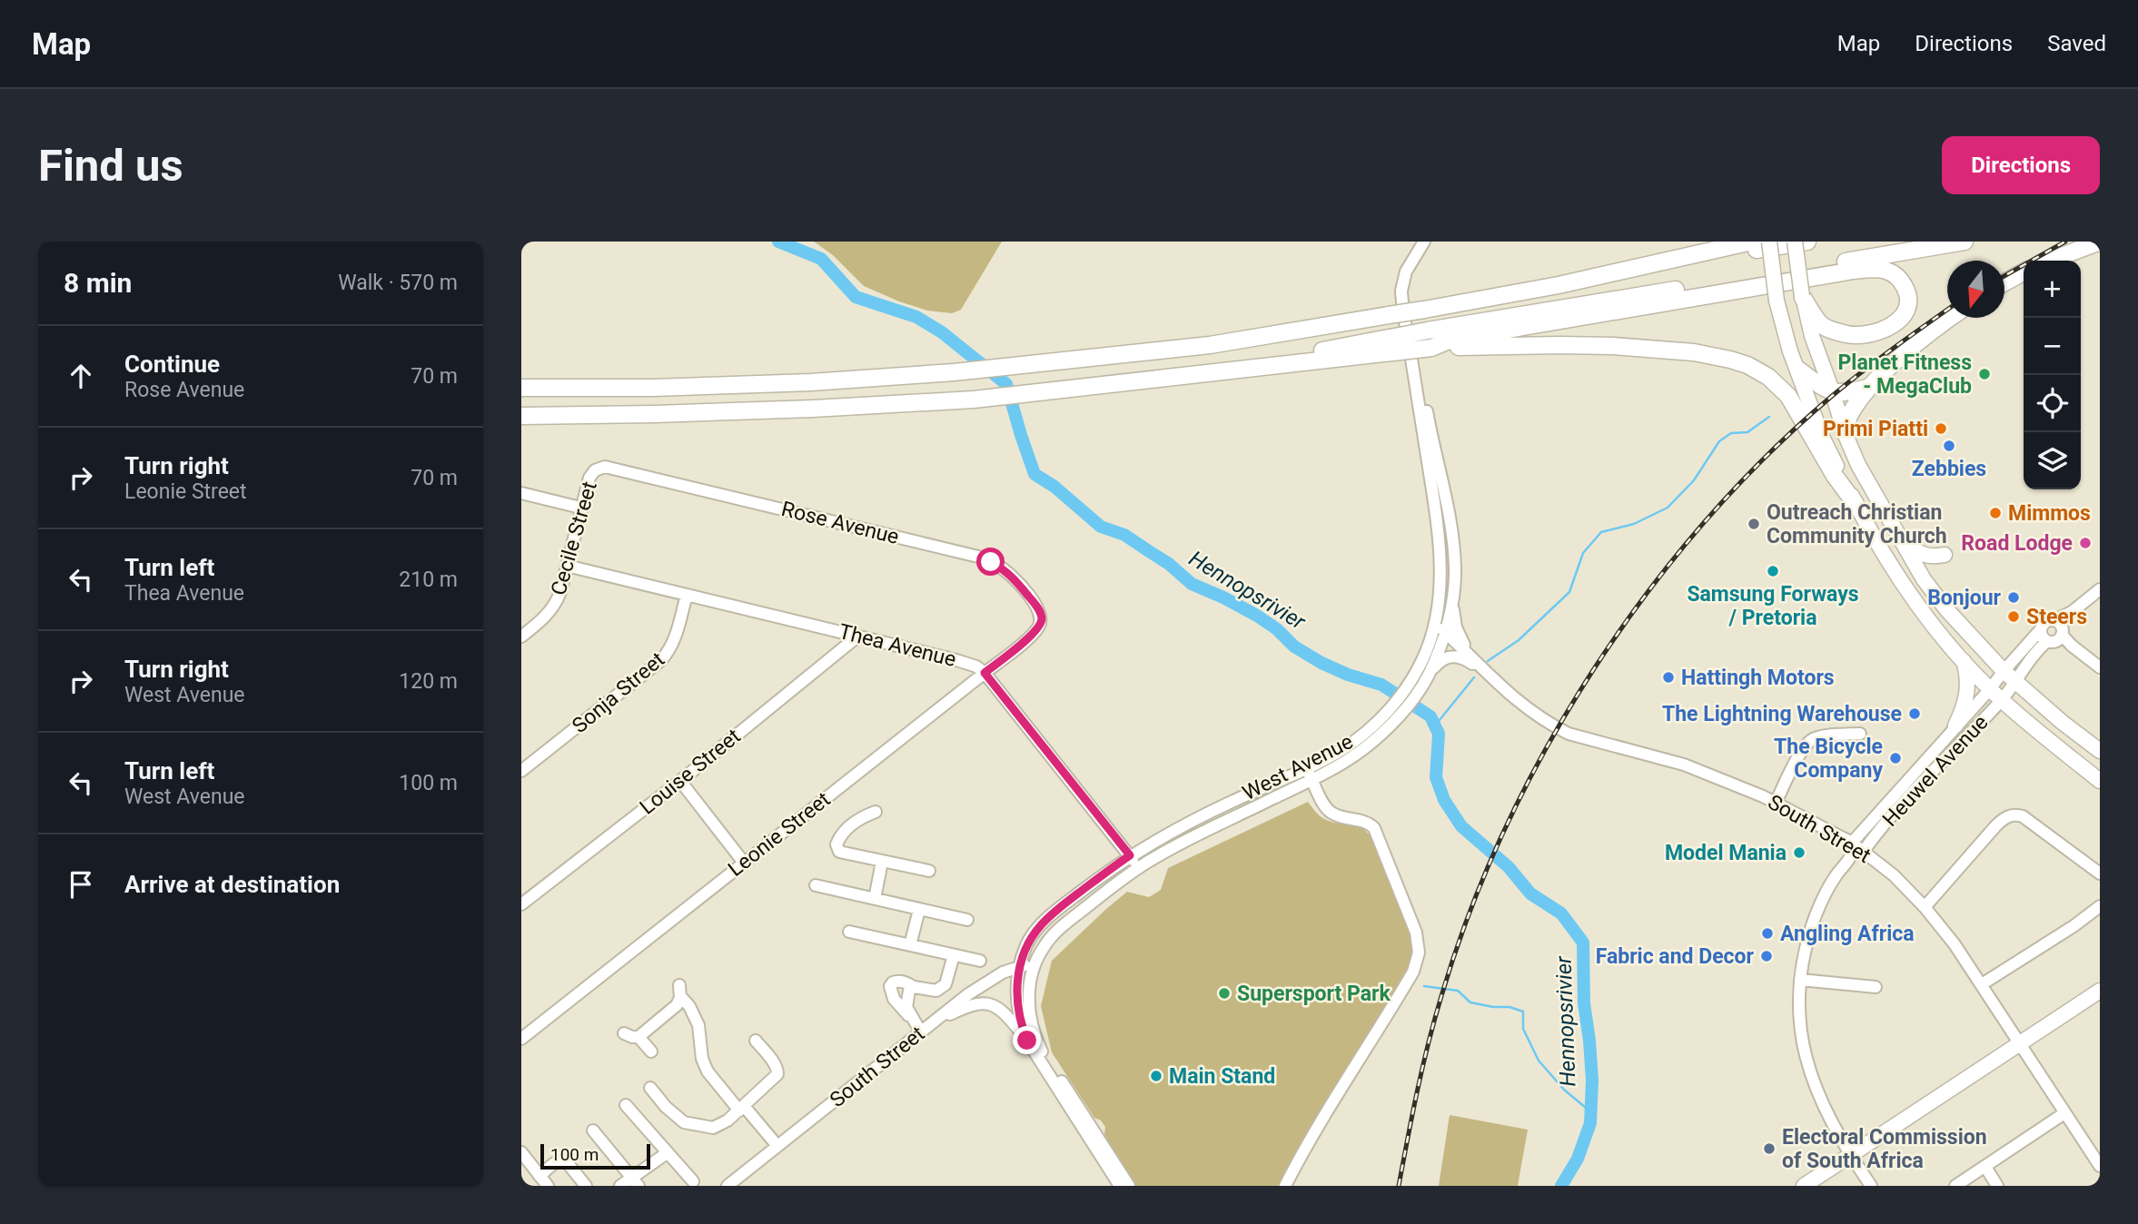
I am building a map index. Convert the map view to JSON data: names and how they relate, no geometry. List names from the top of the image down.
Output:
{
  "streets": {
    "street": [
      "Rose Avenue",
      "Cecile Street",
      "Thea Avenue",
      "Sonja Street",
      "West Avenue",
      "Heuwel Avenue",
      "Louise Street",
      "South Street",
      "Leonie Street"
    ]
  },
  "crossings": [
    ["Rose Avenue", "Cecile Street"],
    ["Rose Avenue", "Leonie Street"],
    ["Cecile Street", "Thea Avenue"],
    ["Thea Avenue", "Sonja Street"],
    ["Thea Avenue", "West Avenue"],
    ["Thea Avenue", "Louise Street"],
    ["Thea Avenue", "Leonie Street"],
    ["West Avenue", "South Street"],
    ["Heuwel Avenue", "South Street"]
  ],
  "water": ["Hennopsrivier"],
  "places": [
    "Planet Fitness - MegaClub",
    "Primi Piatti",
    "Zebbies",
    "Mimmos",
    "Outreach Christian Community Church",
    "Road Lodge",
    "Samsung Forways / Pretoria",
    "Bonjour",
    "Steers",
    "Hattingh Motors",
    "The Lightning Warehouse",
    "The Bicycle Company",
    "Model Mania",
    "Angling Africa",
    "Fabric and Decor",
    "Supersport Park",
    "Main Stand",
    "Electoral Commission of South Africa"
  ],
  "scale_bar": "100 m",
  "north": "bottom",
  "page": {
    "header": "Map",
    "nav": ["Map", "Directions", "Saved"],
    "buttons": "Directions",
    "title": "Find us",
    "heading": ["8 min", "Walk · 570 m"],
    "map_buttons": ["+", "−"],
    "list": [
      ["Continue", "Rose Avenue", "70 m"],
      ["Turn right", "Leonie Street", "70 m"],
      ["Turn left", "Thea Avenue", "210 m"],
      ["Turn right", "West Avenue", "120 m"],
      ["Turn left", "West Avenue", "100 m"],
      "Arrive at destination"
    ],
    "scale": "100 m"
  }
}
